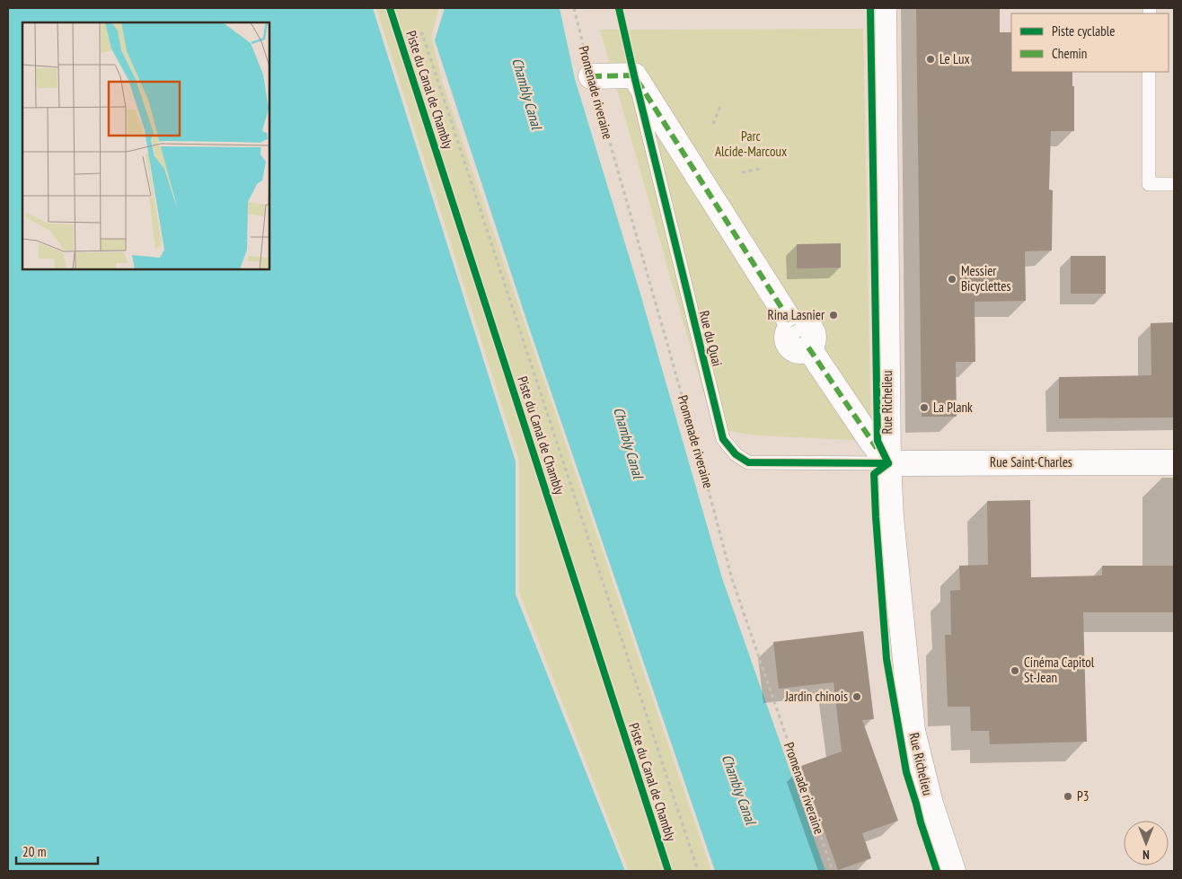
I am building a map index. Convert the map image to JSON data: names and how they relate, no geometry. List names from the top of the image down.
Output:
{
  "streets": {
    "street": ["Rue Richelieu", "Rue Saint-Charles"],
    "lane": ["Rue du Quai"],
    "path": ["Promenade riveraine"],
    "cycle path": ["Piste du Canal de Chambly"]
  },
  "crossings": [
    ["Rue du Quai", "Rue Richelieu"],
    ["Rue du Quai", "Rue Saint-Charles"],
    ["Rue Richelieu", "Rue Saint-Charles"]
  ],
  "water": ["Chambly Canal"],
  "parks": ["Parc Alcide-Marcoux"],
  "places": [
    "Le Lux",
    "Messier Bicyclettes",
    "Rina Lasnier",
    "La Plank",
    "Cinéma Capitol St-Jean",
    "Jardin chinois",
    "P3"
  ],
  "legend": ["Piste cyclable", "Chemin"],
  "scale_bar": "20 m",
  "north": "bottom"
}
